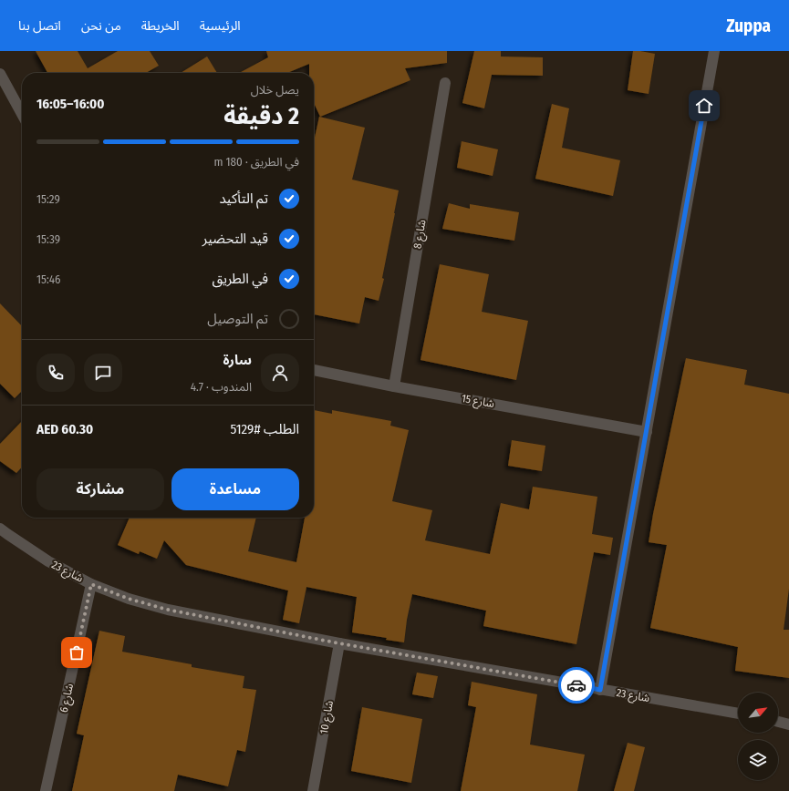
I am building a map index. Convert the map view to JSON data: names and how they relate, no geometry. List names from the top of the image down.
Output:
{
  "streets": {
    "street": [
      "شارع 8",
      "شارع 15",
      "شارع 23",
      "شارع 6",
      "شارع 10"
    ]
  },
  "crossings": [
    ["شارع 8", "شارع 15"],
    ["شارع 23", "شارع 6"],
    ["شارع 23", "شارع 10"]
  ],
  "north": "top right",
  "page": {
    "header": "Zuppa",
    "nav": [
      "الرئيسية",
      "الخريطة",
      "من نحن",
      "اتصل بنا"
    ],
    "heading": ["2 دقيقة", "يصل خلال", "16:00–16:05"],
    "panel": [
      "سارة",
      "المندوب · 4.7",
      "الطلب #5129",
      "AED 60.30"
    ],
    "bar": "في الطريق · 180 m",
    "list": [
      ["تم التأكيد", "15:29"],
      ["قيد التحضير", "15:39"],
      ["في الطريق", "15:46"],
      "تم التوصيل"
    ],
    "buttons": ["مساعدة", "مشاركة"]
  }
}
